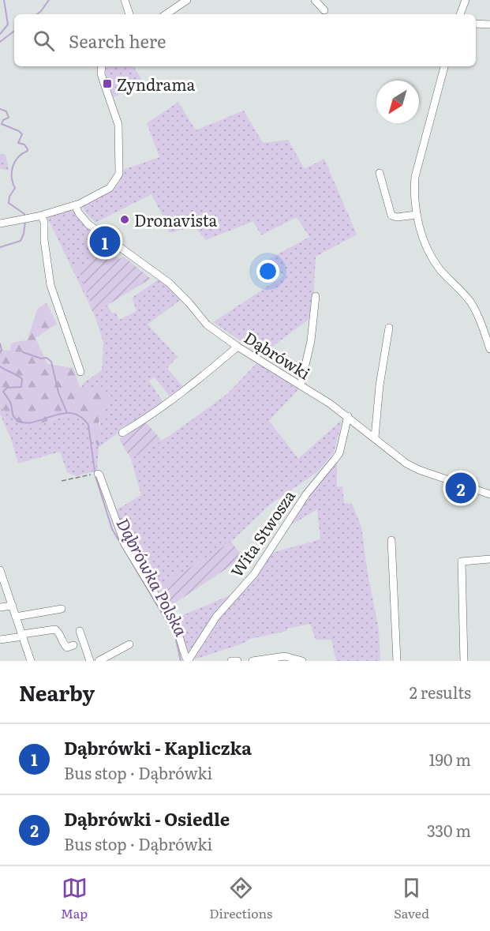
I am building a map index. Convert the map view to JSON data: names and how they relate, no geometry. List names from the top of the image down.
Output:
{
  "streets": {
    "street": ["Dąbrówki", "Wita Stwosza"]
  },
  "crossings": [
    ["Dąbrówki", "Wita Stwosza"]
  ],
  "water": ["Dąbrówka Polska"],
  "places": {
    "transit": ["Zyndrama"],
    "other": ["Dronavista"]
  },
  "north": "bottom left",
  "page": {
    "search": "Search here",
    "pins": ["1", "2"],
    "heading": ["Nearby", "2 results"],
    "list": [
      {
        "mark": "1",
        "name": "Dąbrówki - Kapliczka",
        "note": "Bus stop · Dąbrówki",
        "value": "190 m"
      },
      {
        "mark": "2",
        "name": "Dąbrówki - Osiedle",
        "note": "Bus stop · Dąbrówki",
        "value": "330 m"
      }
    ],
    "nav": ["Map", "Directions", "Saved"]
  }
}
